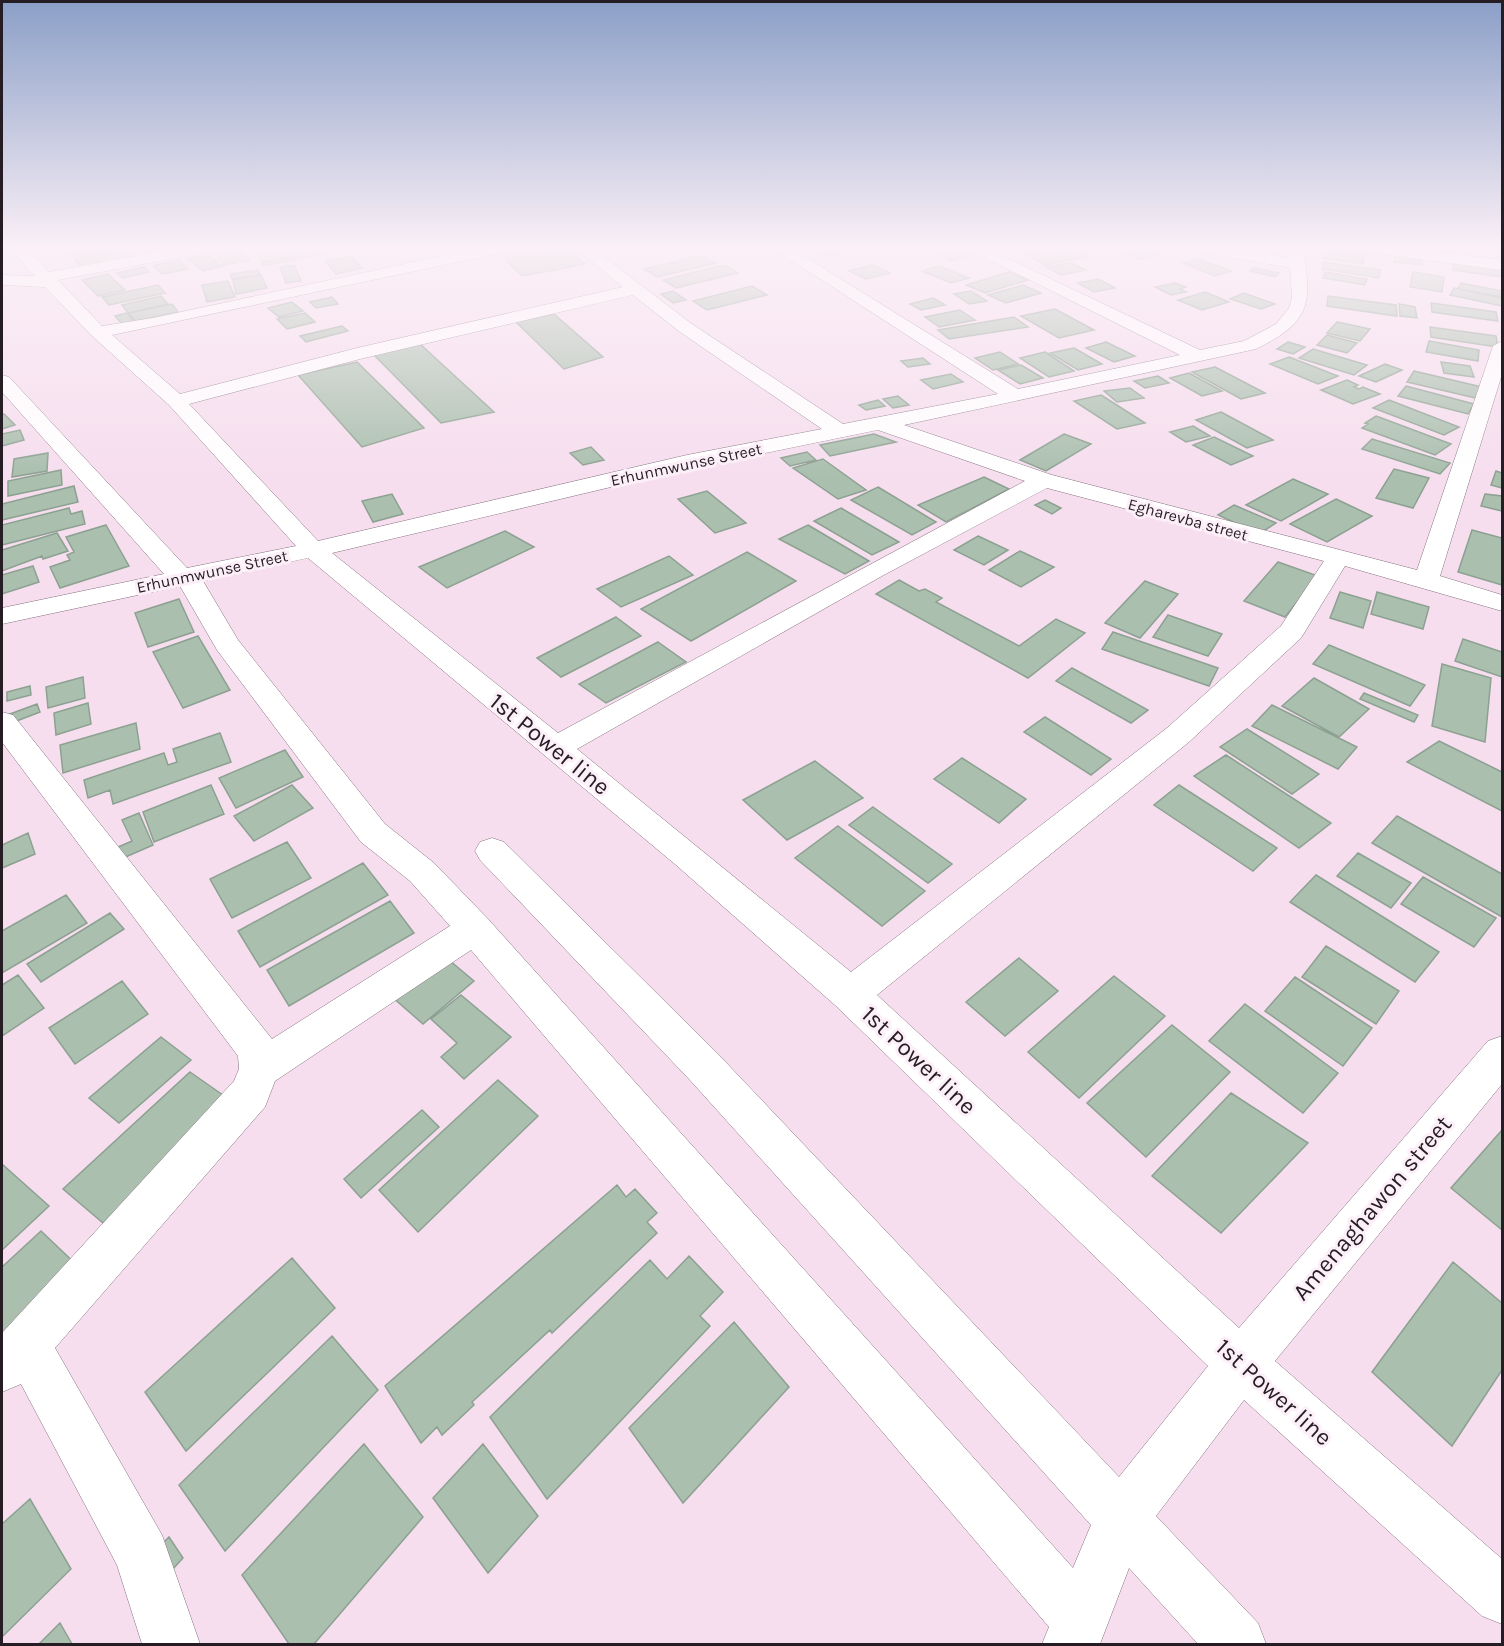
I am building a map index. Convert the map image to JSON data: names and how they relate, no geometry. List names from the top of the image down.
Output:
{
  "streets": {
    "street": [
      "Erhunmwunse Street",
      "Egharevba street",
      "1st Power line",
      "Amenaghawon street"
    ]
  },
  "crossings": [
    ["Erhunmwunse Street", "Egharevba street"],
    ["Erhunmwunse Street", "1st Power line"],
    ["1st Power line", "Amenaghawon street"]
  ]
}
